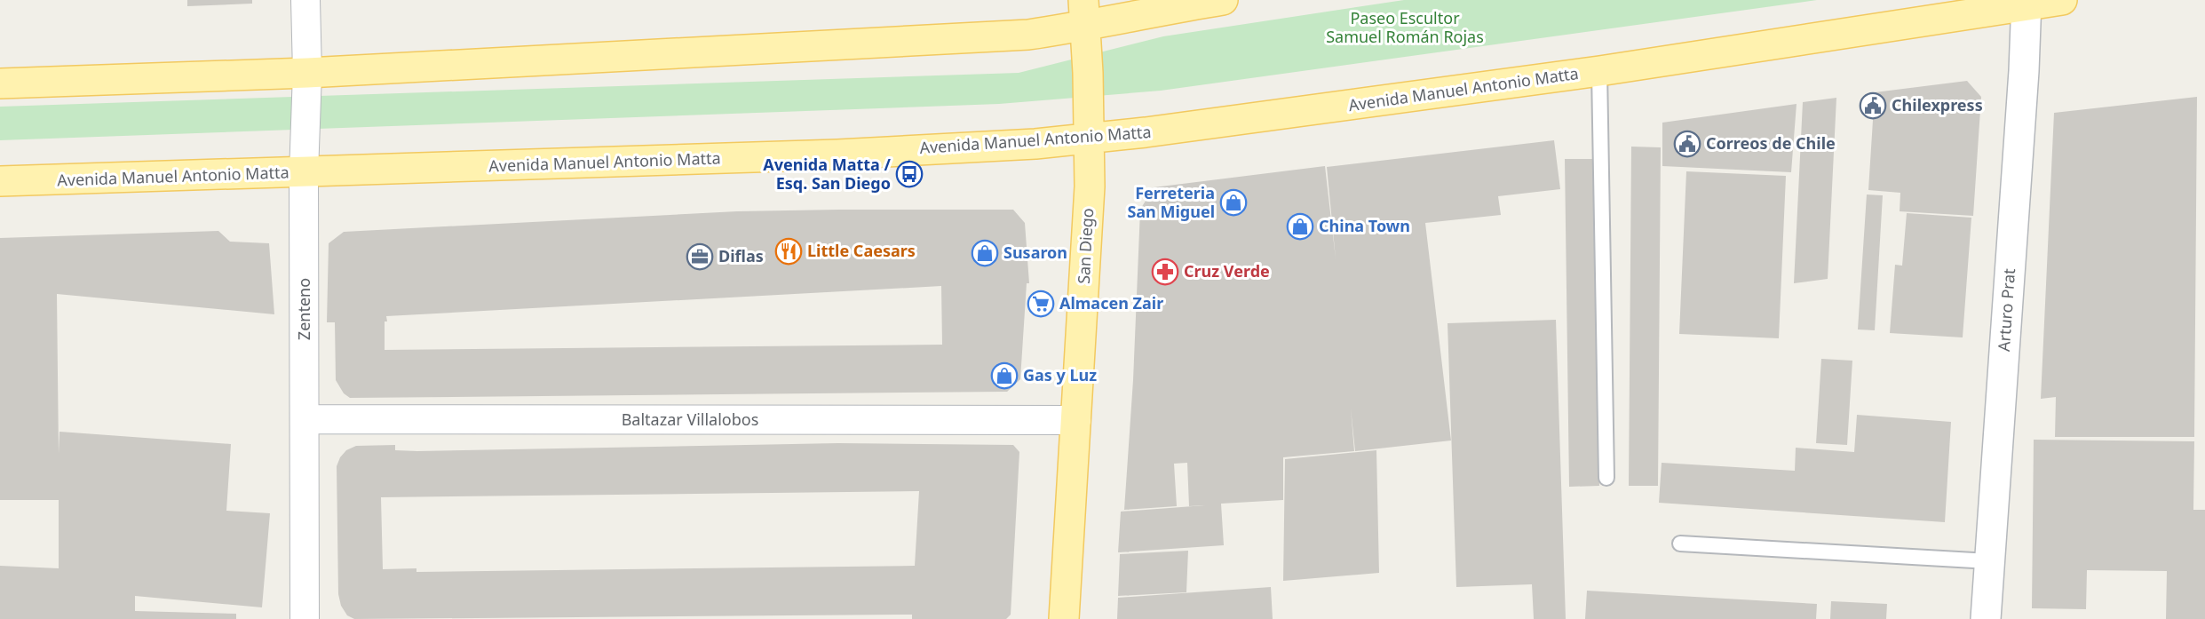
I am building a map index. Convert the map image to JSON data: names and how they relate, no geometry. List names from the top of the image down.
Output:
{
  "streets": {
    "main road": ["Avenida Manuel Antonio Matta", "San Diego"],
    "street": ["Zenteno", "Arturo Prat", "Baltazar Villalobos"]
  },
  "crossings": [
    ["Avenida Manuel Antonio Matta", "San Diego"],
    ["Avenida Manuel Antonio Matta", "Zenteno"],
    ["Avenida Manuel Antonio Matta", "Arturo Prat"],
    ["San Diego", "Baltazar Villalobos"],
    ["Zenteno", "Baltazar Villalobos"]
  ],
  "parks": ["Paseo Escultor Samuel Román Rojas"],
  "places": {
    "public building": ["Chilexpress", "Correos de Chile"],
    "bus stop": ["Avenida Matta / Esq. San Diego"],
    "shop": [
      "Ferreteria San Miguel",
      "China Town",
      "Susaron",
      "Gas y Luz"
    ],
    "restaurant": ["Little Caesars"],
    "office": ["Diflas"],
    "pharmacy": ["Cruz Verde"],
    "supermarket": ["Almacen Zair"]
  }
}
